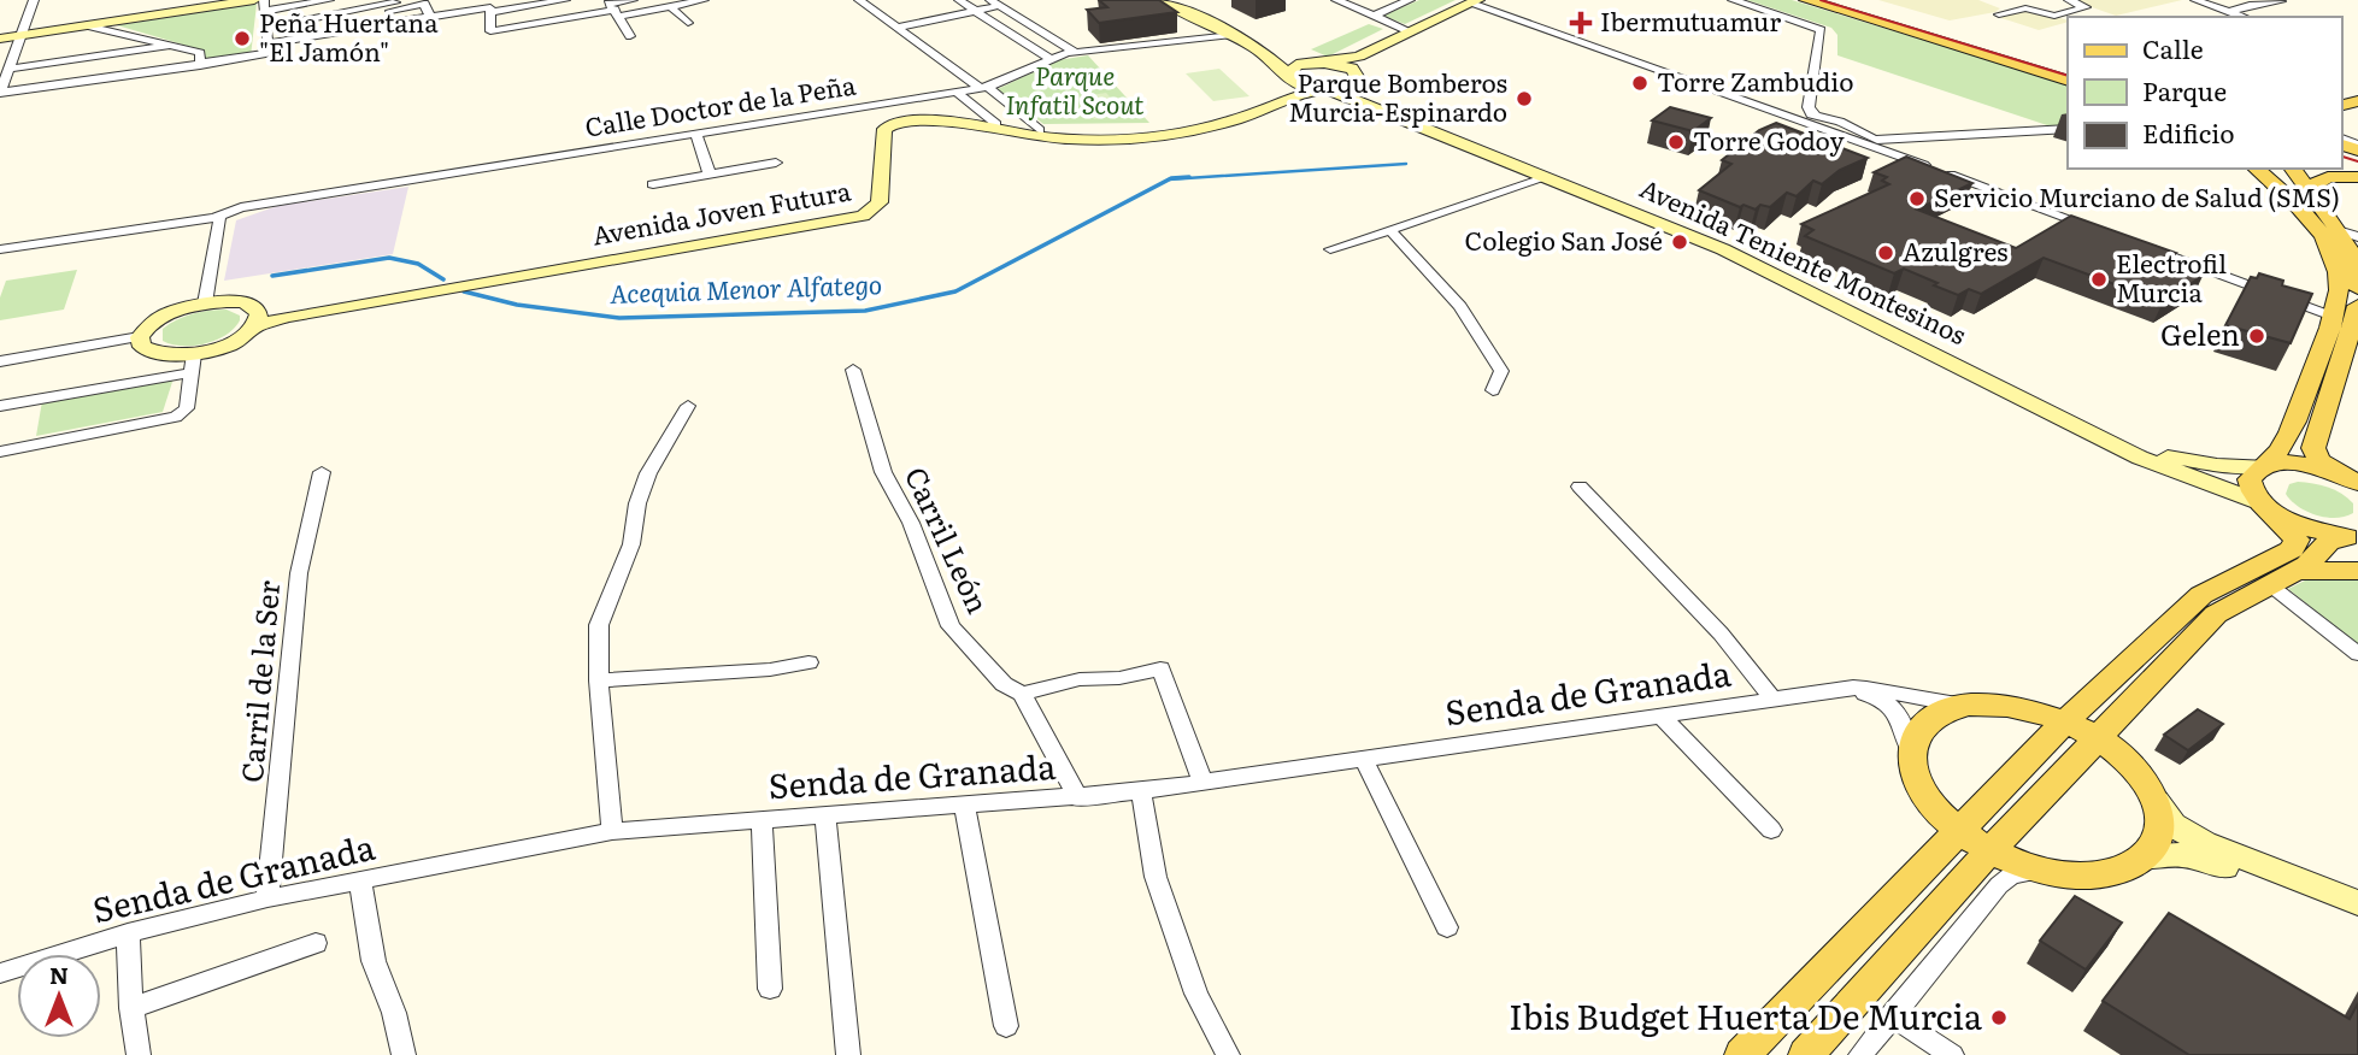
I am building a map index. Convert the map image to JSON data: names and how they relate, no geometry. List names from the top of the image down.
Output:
{
  "streets": {
    "street": [
      "Calle Doctor de la Peña",
      "Avenida Joven Futura",
      "Avenida Teniente Montesinos",
      "Carril León",
      "Carril de la Ser",
      "Senda de Granada"
    ]
  },
  "crossings": [
    ["Avenida Joven Futura", "Avenida Teniente Montesinos"],
    ["Carril León", "Senda de Granada"],
    ["Carril de la Ser", "Senda de Granada"]
  ],
  "water": ["Acequia Menor Alfatego"],
  "parks": ["Parque Infatil Scout"],
  "places": {
    "health": ["Ibermutuamur"],
    "other": [
      "Peña Huertana \"El Jamón\"",
      "Torre Zambudio",
      "Parque Bomberos Murcia-Espinardo",
      "Torre Godoy",
      "Servicio Murciano de Salud (SMS)",
      "Colegio San José",
      "Azulgres",
      "Electrofil Murcia",
      "Gelen",
      "Ibis Budget Huerta De Murcia"
    ]
  },
  "legend": ["Calle", "Parque", "Edificio"],
  "north": "top"
}
